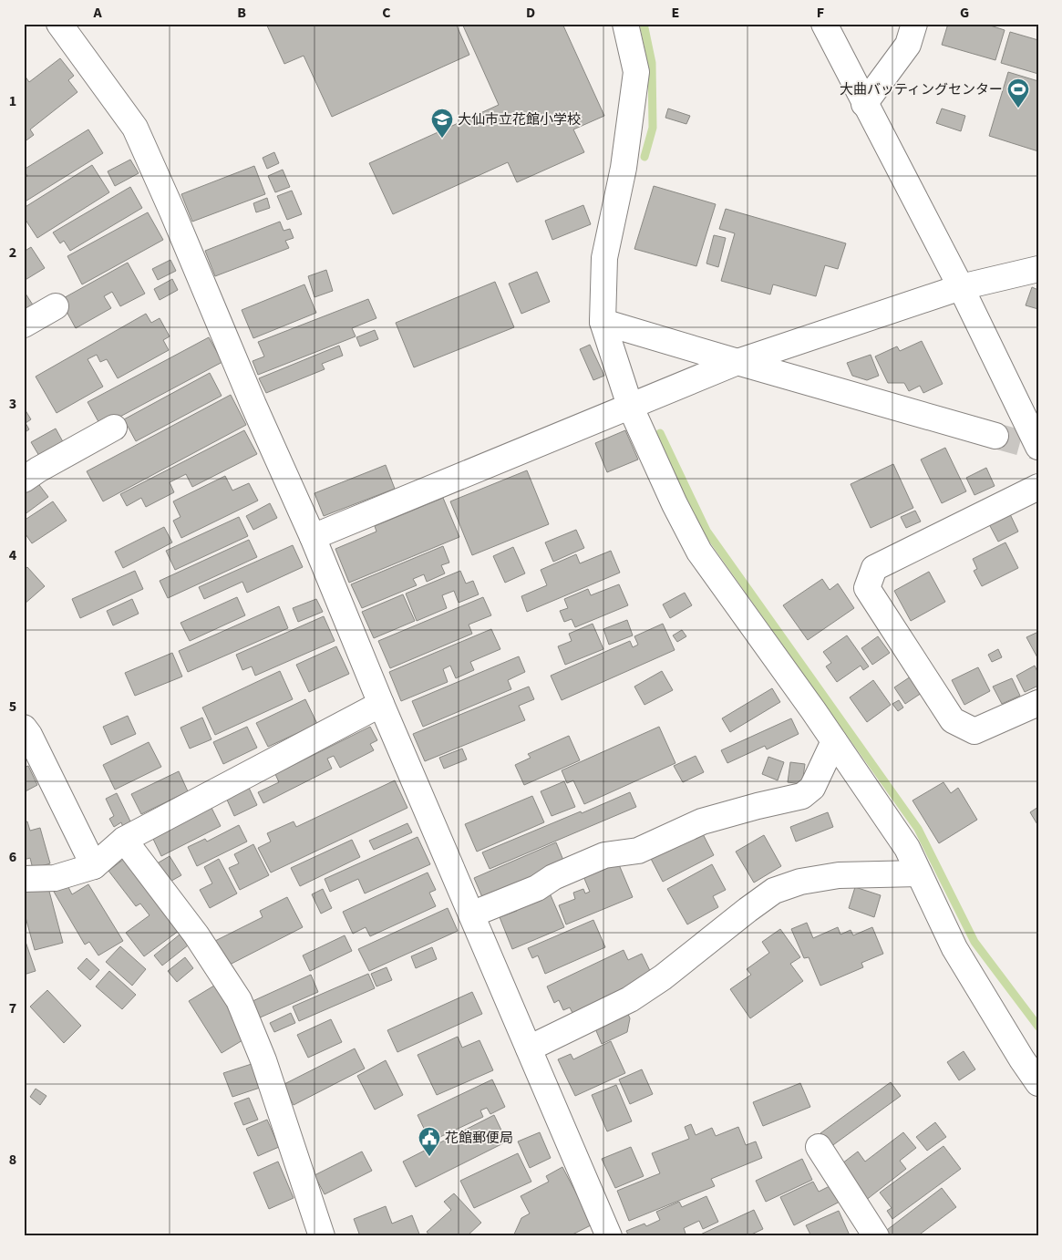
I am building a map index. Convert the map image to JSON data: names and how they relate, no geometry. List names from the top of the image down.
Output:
{
  "places": {
    "sports": ["大曲バッティングセンター"],
    "school or university": ["大仙市立花館小学校"],
    "public building": ["花館郵便局"]
  },
  "grid": {
    "columns": [
      "A",
      "B",
      "C",
      "D",
      "E",
      "F",
      "G"
    ],
    "rows": [
      "1",
      "2",
      "3",
      "4",
      "5",
      "6",
      "7",
      "8"
    ]
  }
}
